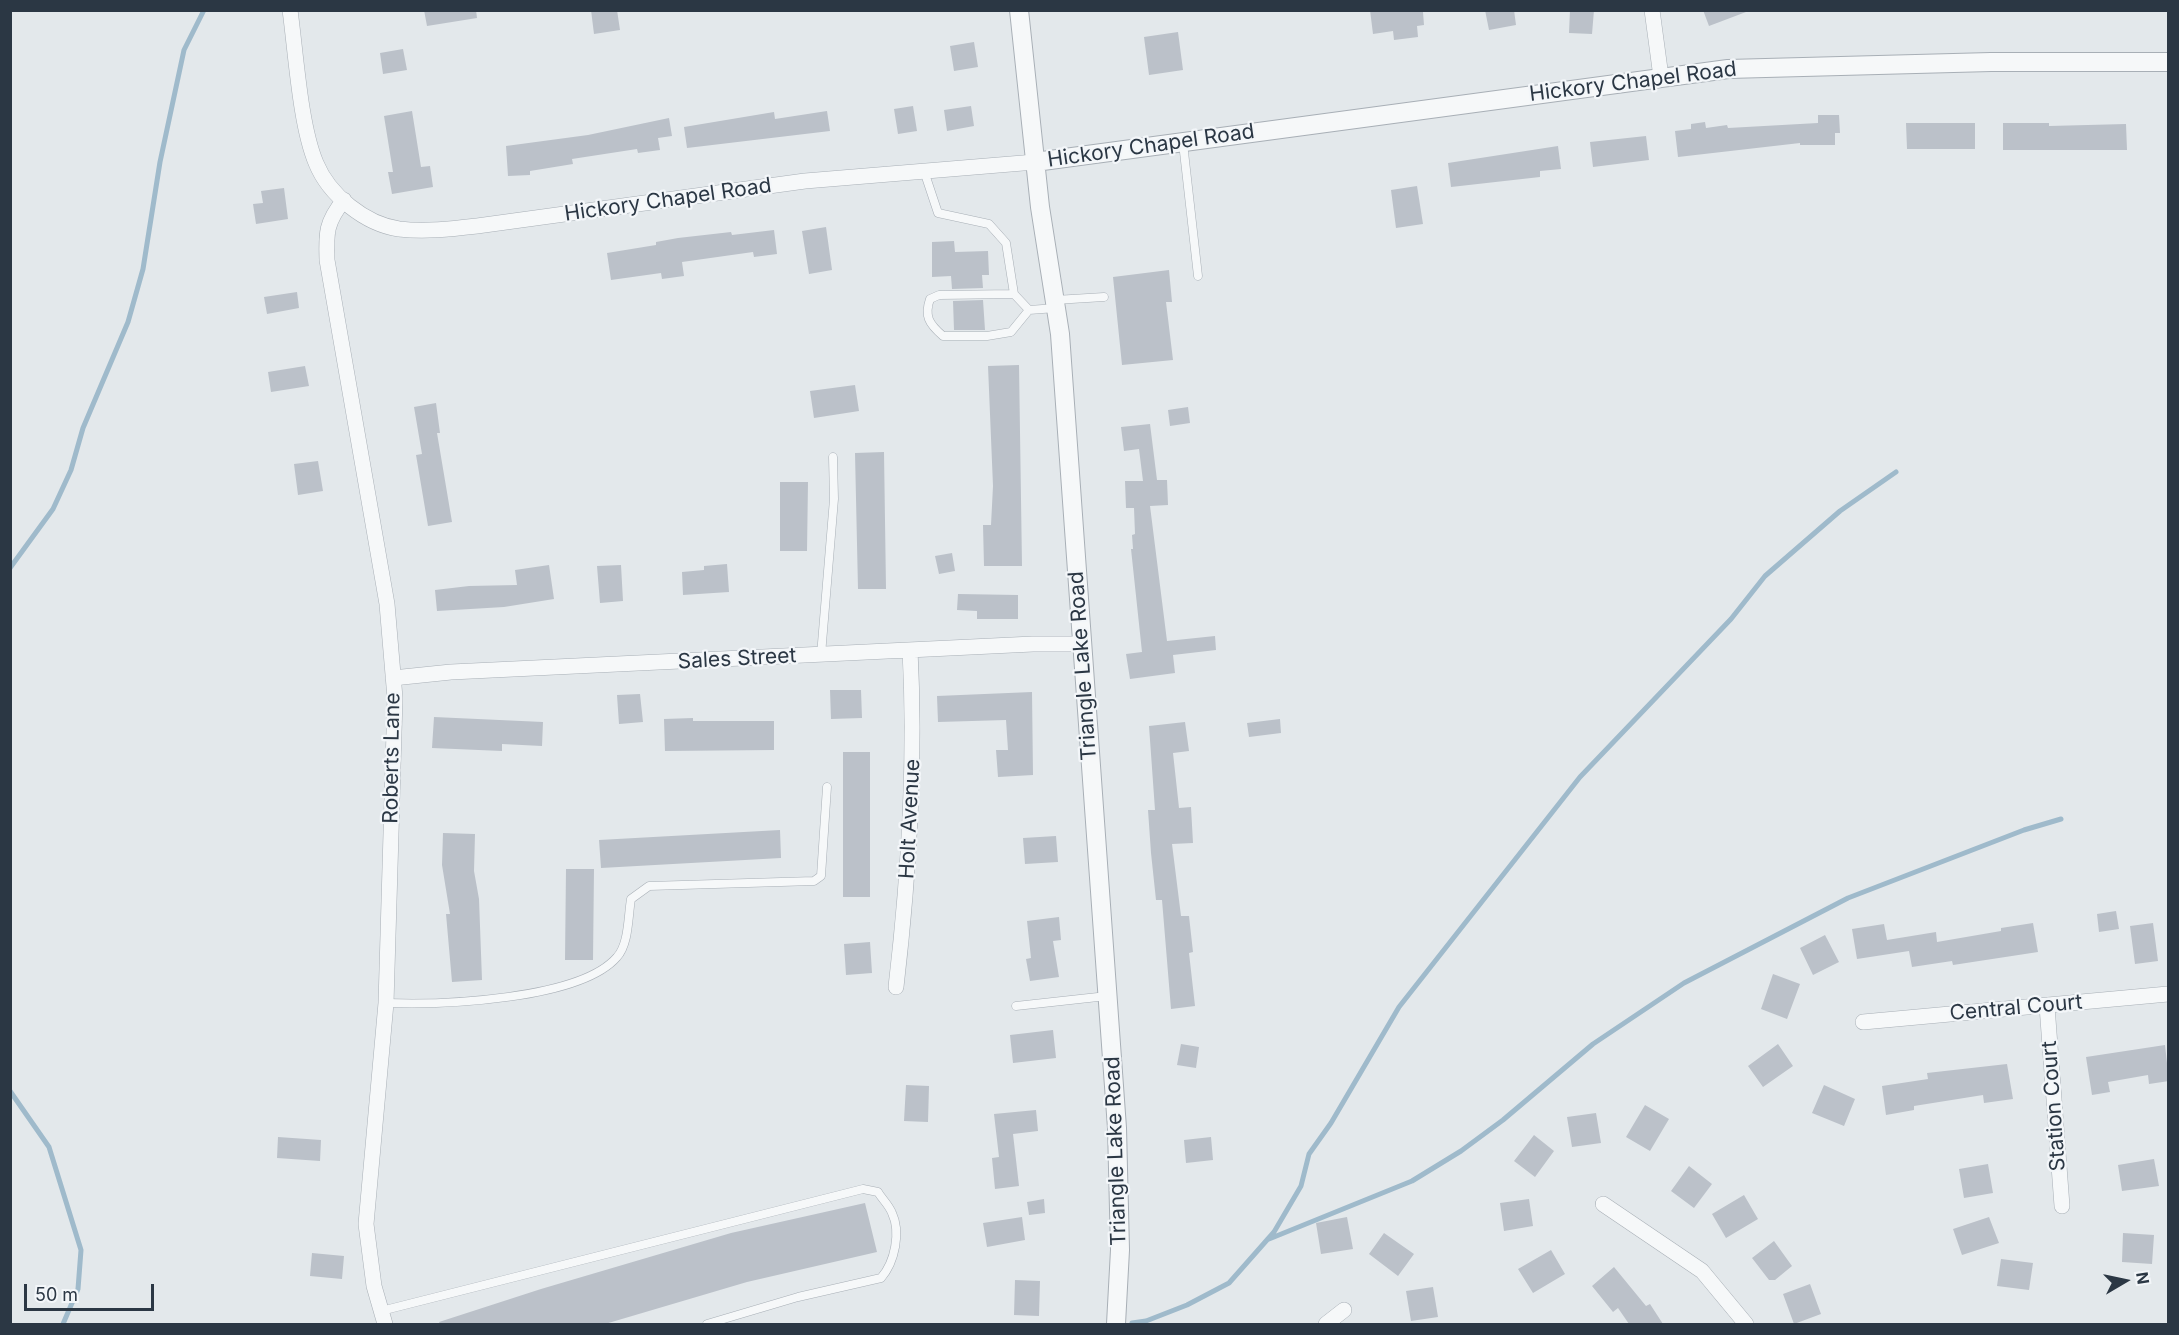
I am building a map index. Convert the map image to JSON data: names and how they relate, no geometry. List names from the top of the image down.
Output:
{
  "streets": {
    "street": [
      "Hickory Chapel Road",
      "Sales Street",
      "Triangle Lake Road",
      "Roberts Lane",
      "Holt Avenue",
      "Central Court",
      "Station Court"
    ]
  },
  "crossings": [
    ["Hickory Chapel Road", "Triangle Lake Road"],
    ["Hickory Chapel Road", "Roberts Lane"],
    ["Sales Street", "Triangle Lake Road"],
    ["Sales Street", "Roberts Lane"],
    ["Sales Street", "Holt Avenue"],
    ["Central Court", "Station Court"]
  ],
  "scale_bar": "50 m",
  "north": "right"
}
